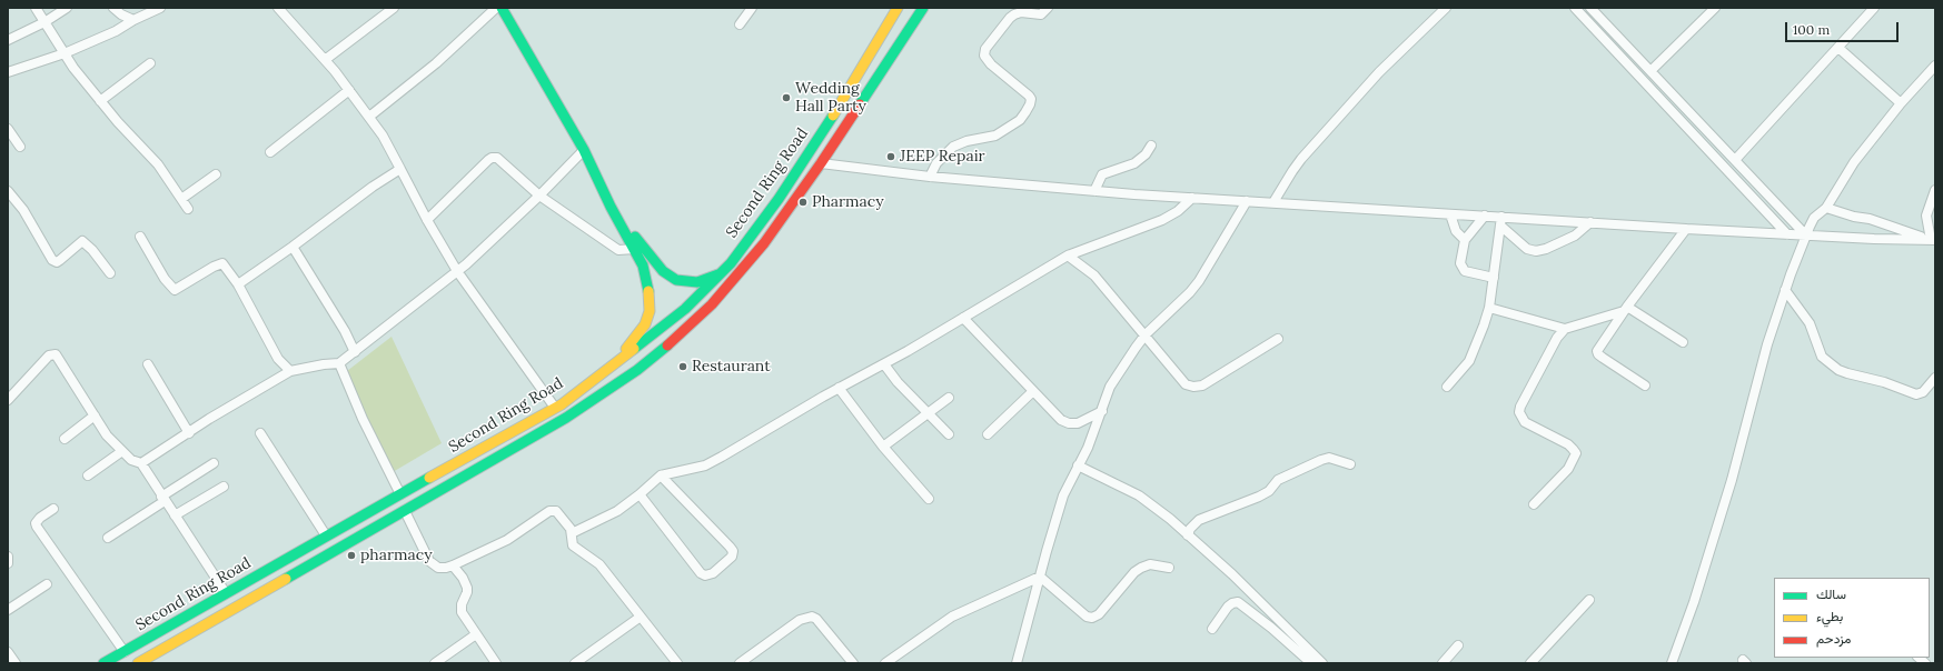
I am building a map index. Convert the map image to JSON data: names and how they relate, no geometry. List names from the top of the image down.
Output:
{
  "streets": {
    "main road": ["Second Ring Road"]
  },
  "places": [
    "Wedding Hall Party",
    "JEEP Repair",
    "Pharmacy",
    "Restaurant",
    "pharmacy"
  ],
  "legend": ["سالك", "بطيء", "مزدحم"],
  "scale_bar": "100 m"
}
